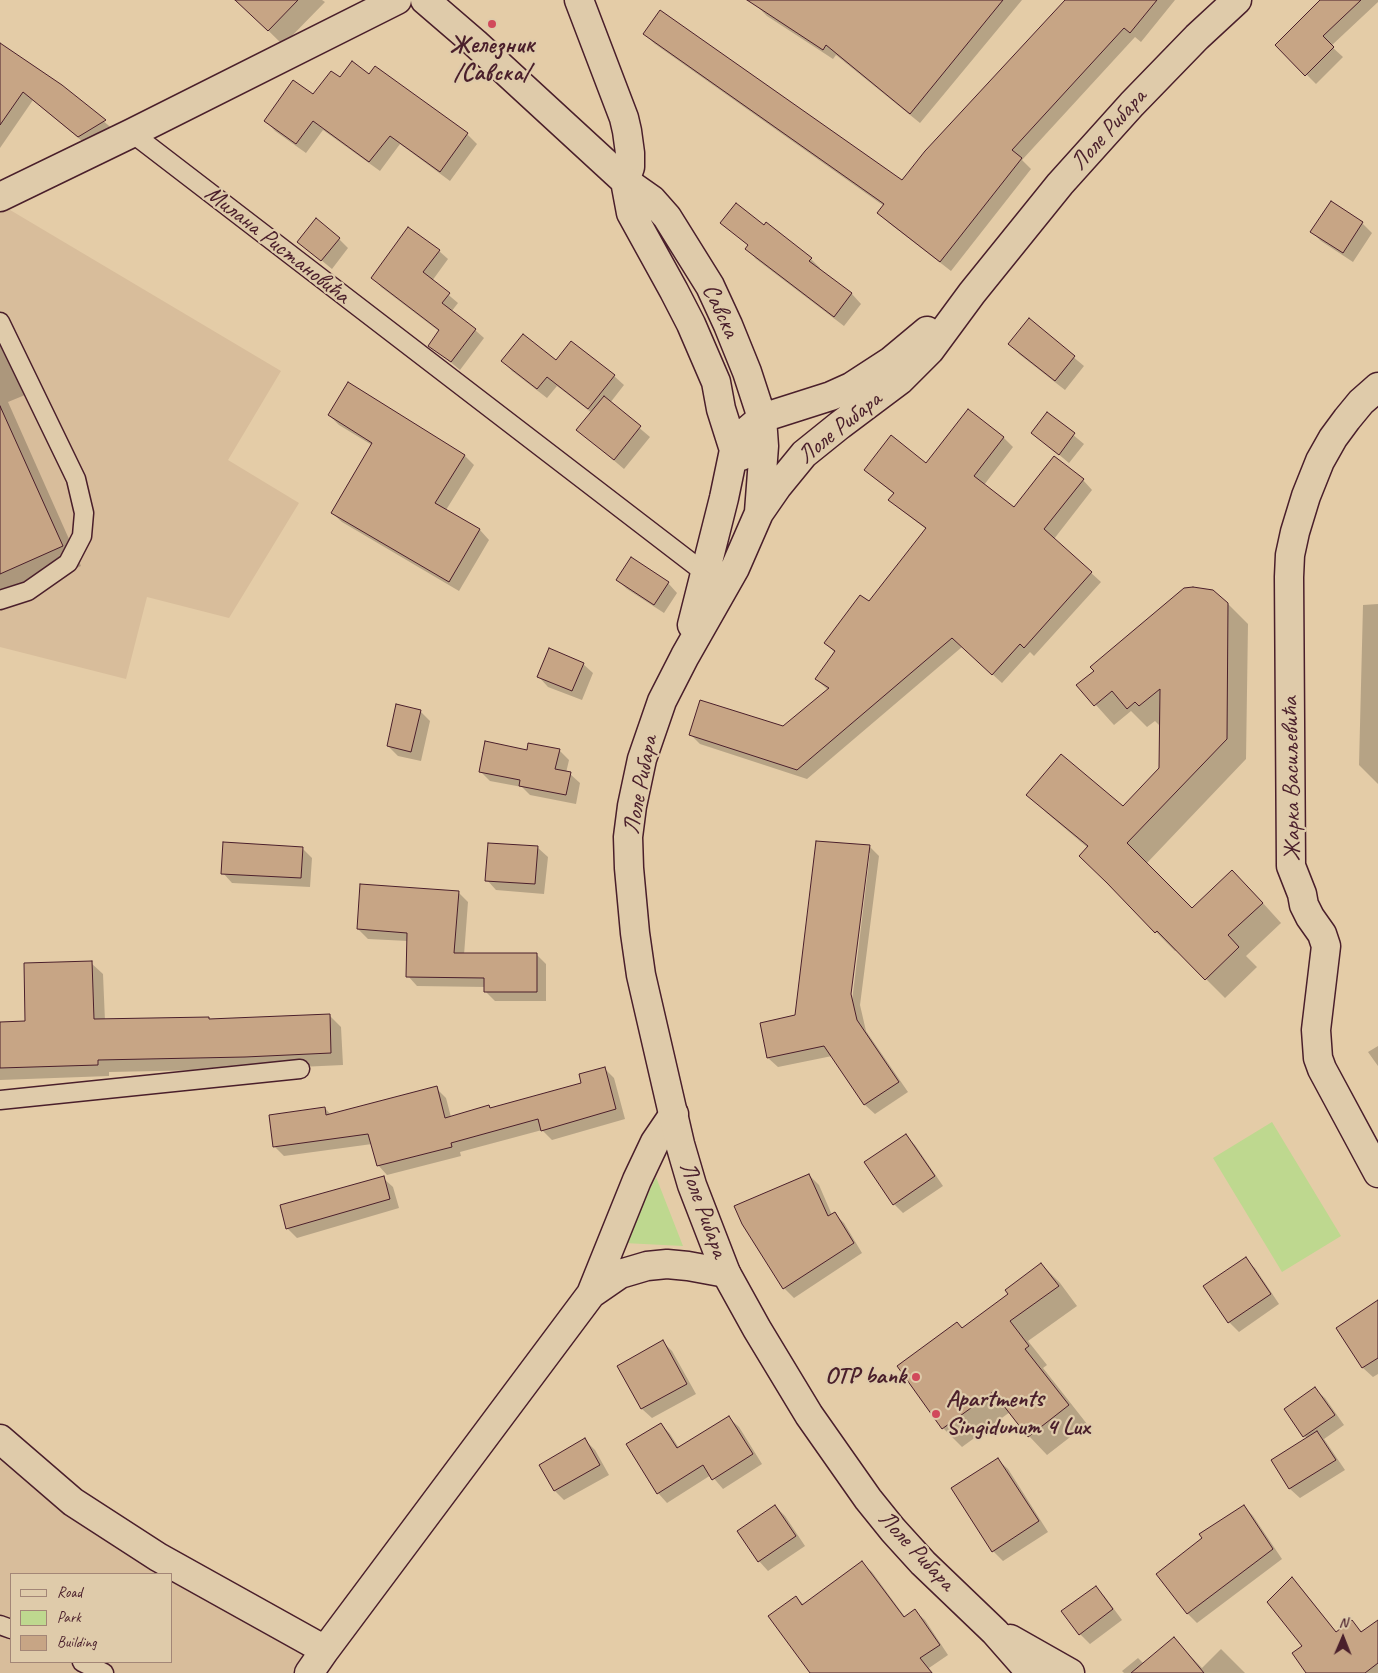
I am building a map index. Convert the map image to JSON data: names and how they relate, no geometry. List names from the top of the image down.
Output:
{
  "streets": {
    "main road": ["Лоле Рибара", "Савска", "Жарка Васиљевића"],
    "lane": ["Милана Ристановића"]
  },
  "crossings": [
    ["Лоле Рибара", "Милана Ристановића"],
    ["Лоле Рибара", "Савска"]
  ],
  "places": ["Железник /Савска/", "OTP bank", "Apartments Singidunum 4 Lux"],
  "legend": ["Road", "Park", "Building"],
  "north": "top"
}
